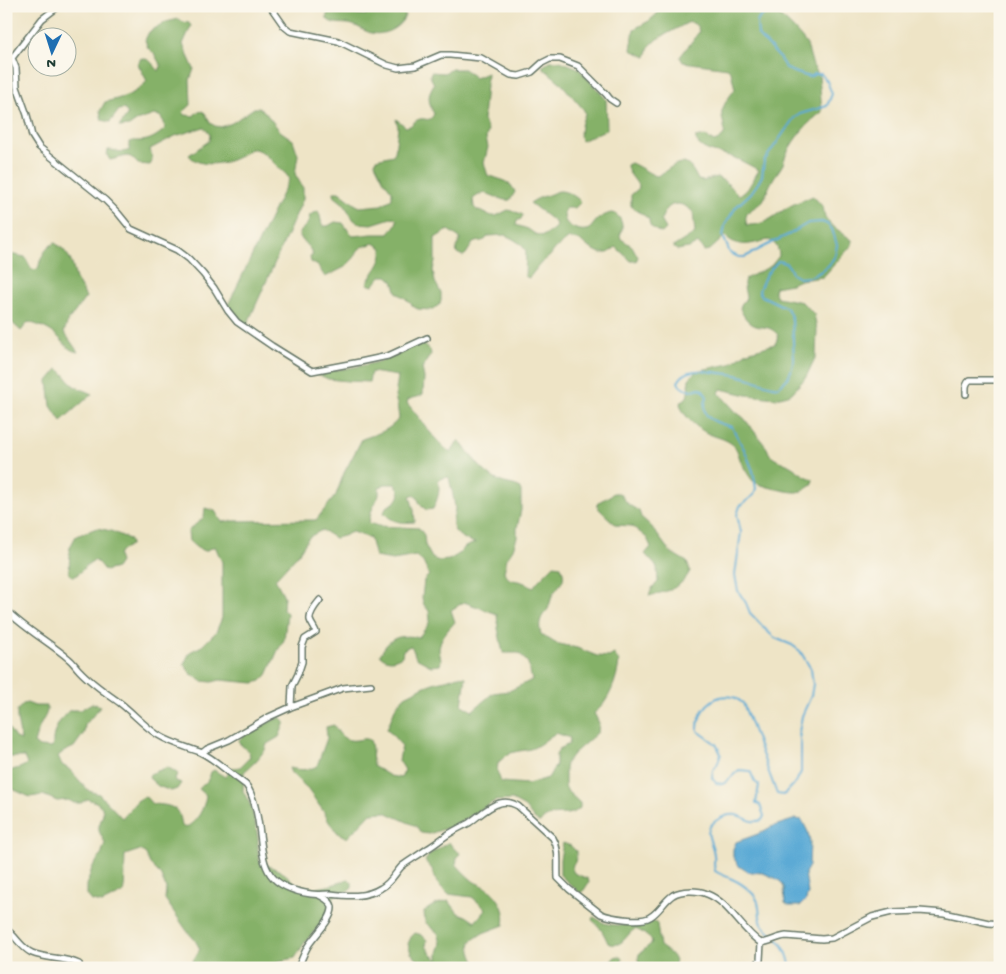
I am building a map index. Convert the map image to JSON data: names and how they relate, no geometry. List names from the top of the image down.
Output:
{
  "north": "bottom"
}
